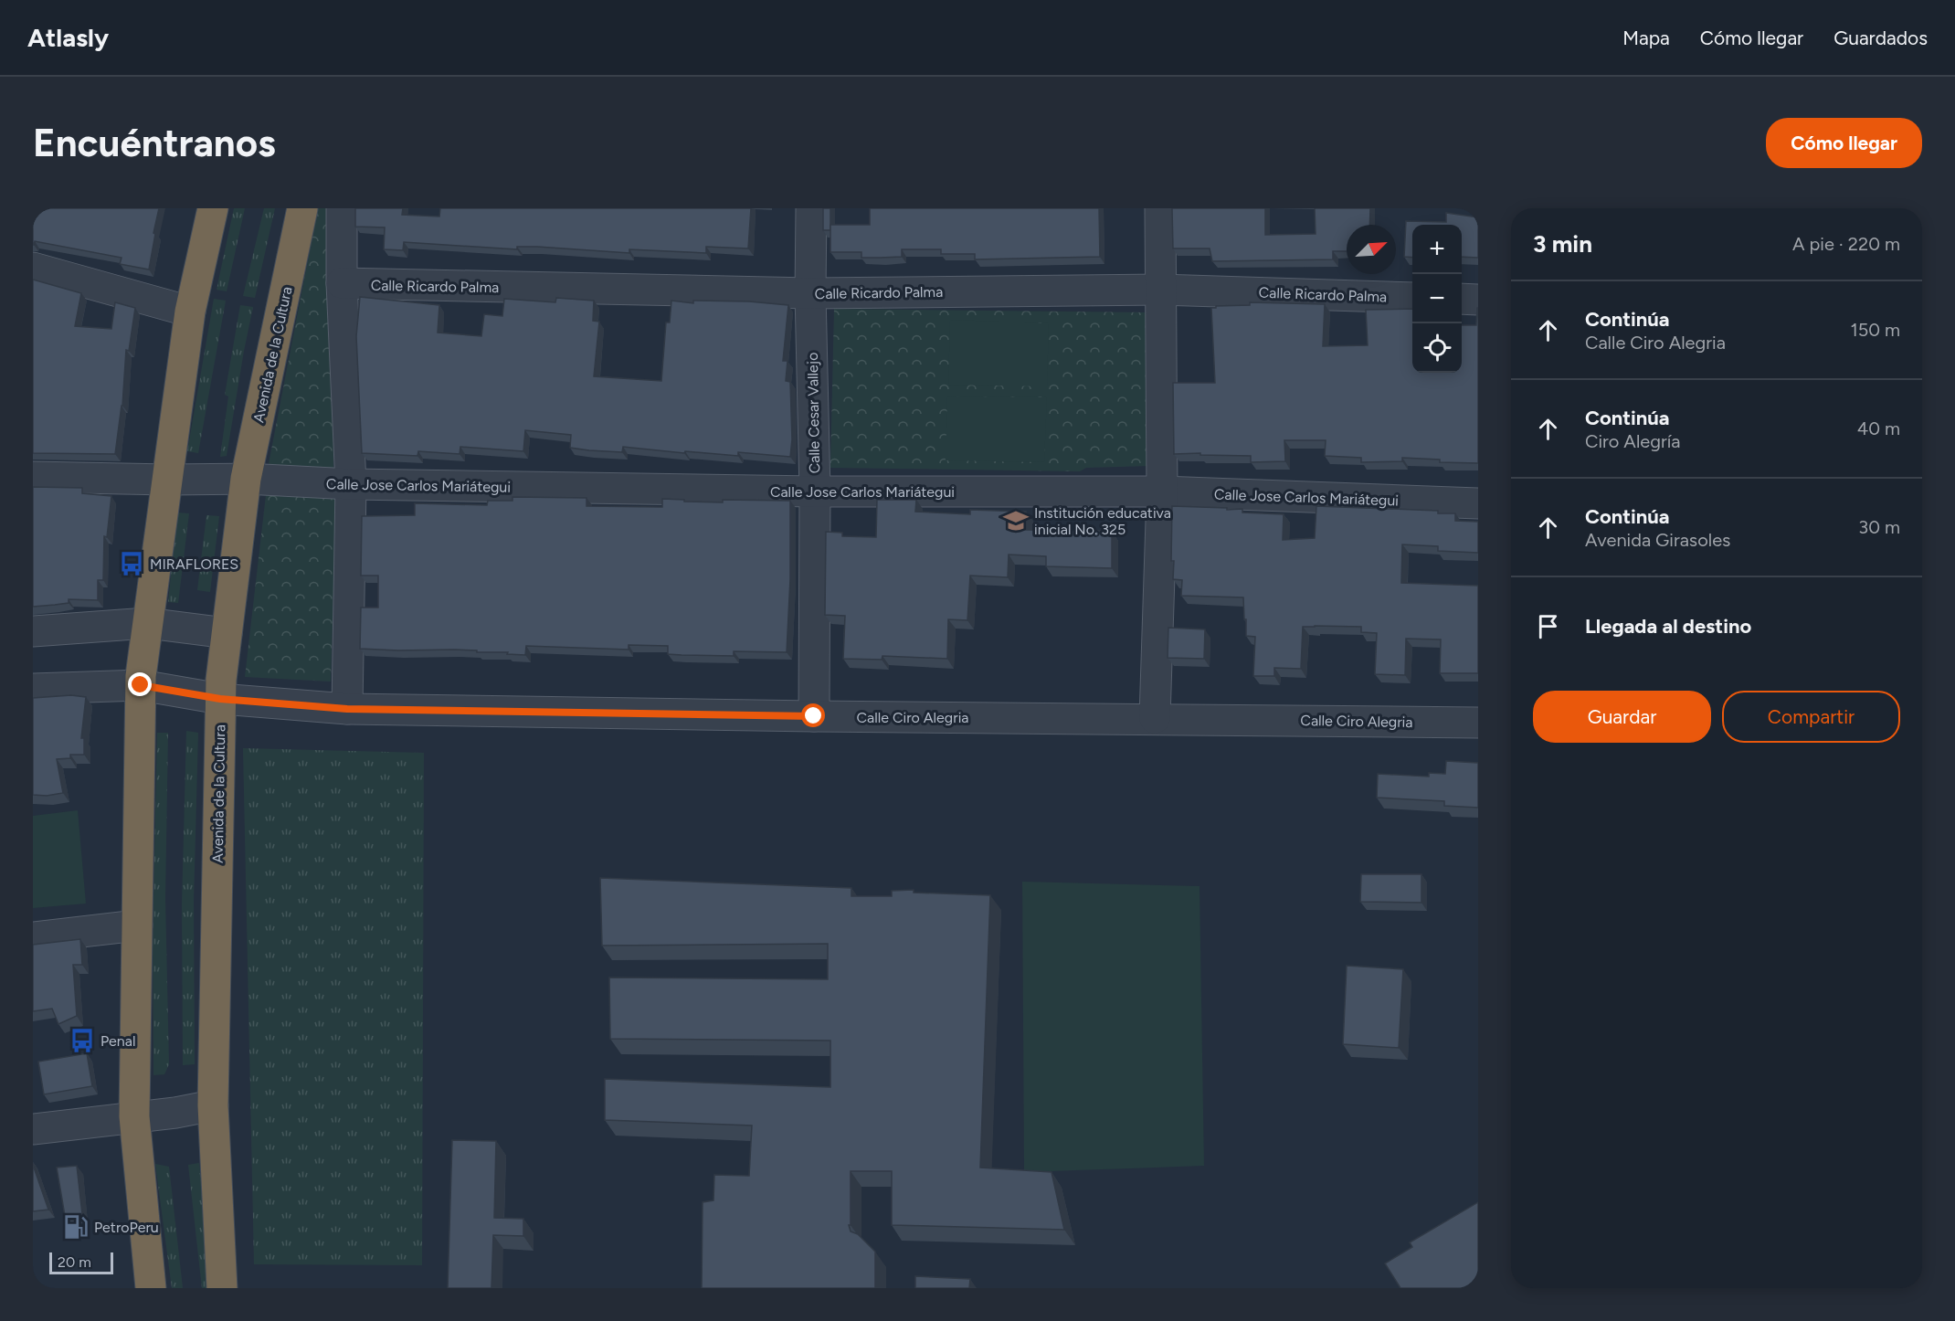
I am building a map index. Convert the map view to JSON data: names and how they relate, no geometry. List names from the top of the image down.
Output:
{
  "streets": {
    "highway": ["Avenida de la Cultura"],
    "street": [
      "Calle Ricardo Palma",
      "Calle Cesar Vallejo",
      "Calle Jose Carlos Mariátegui",
      "Calle Ciro Alegria"
    ]
  },
  "crossings": [
    ["Calle Ricardo Palma", "Calle Cesar Vallejo"],
    ["Avenida de la Cultura", "Calle Jose Carlos Mariátegui"],
    ["Avenida de la Cultura", "Calle Ciro Alegria"],
    ["Calle Cesar Vallejo", "Calle Jose Carlos Mariátegui"],
    ["Calle Cesar Vallejo", "Calle Ciro Alegria"]
  ],
  "places": {
    "school or university": ["Institución educativa inicial No. 325"],
    "bus stop": ["MIRAFLORES", "Penal"],
    "fuel station": ["PetroPeru"]
  },
  "scale_bar": "20 m",
  "north": "top right",
  "page": {
    "header": "Atlasly",
    "nav": ["Mapa", "Cómo llegar", "Guardados"],
    "buttons": [
      "Cómo llegar",
      ["Guardar", "Compartir"]
    ],
    "title": "Encuéntranos",
    "heading": ["3 min", "A pie · 220 m"],
    "map_buttons": ["+", "−"],
    "list": [
      ["Continúa", "Calle Ciro Alegria", "150 m"],
      ["Continúa", "Ciro Alegría", "40 m"],
      ["Continúa", "Avenida Girasoles", "30 m"],
      "Llegada al destino"
    ],
    "scale": "20 m"
  }
}
